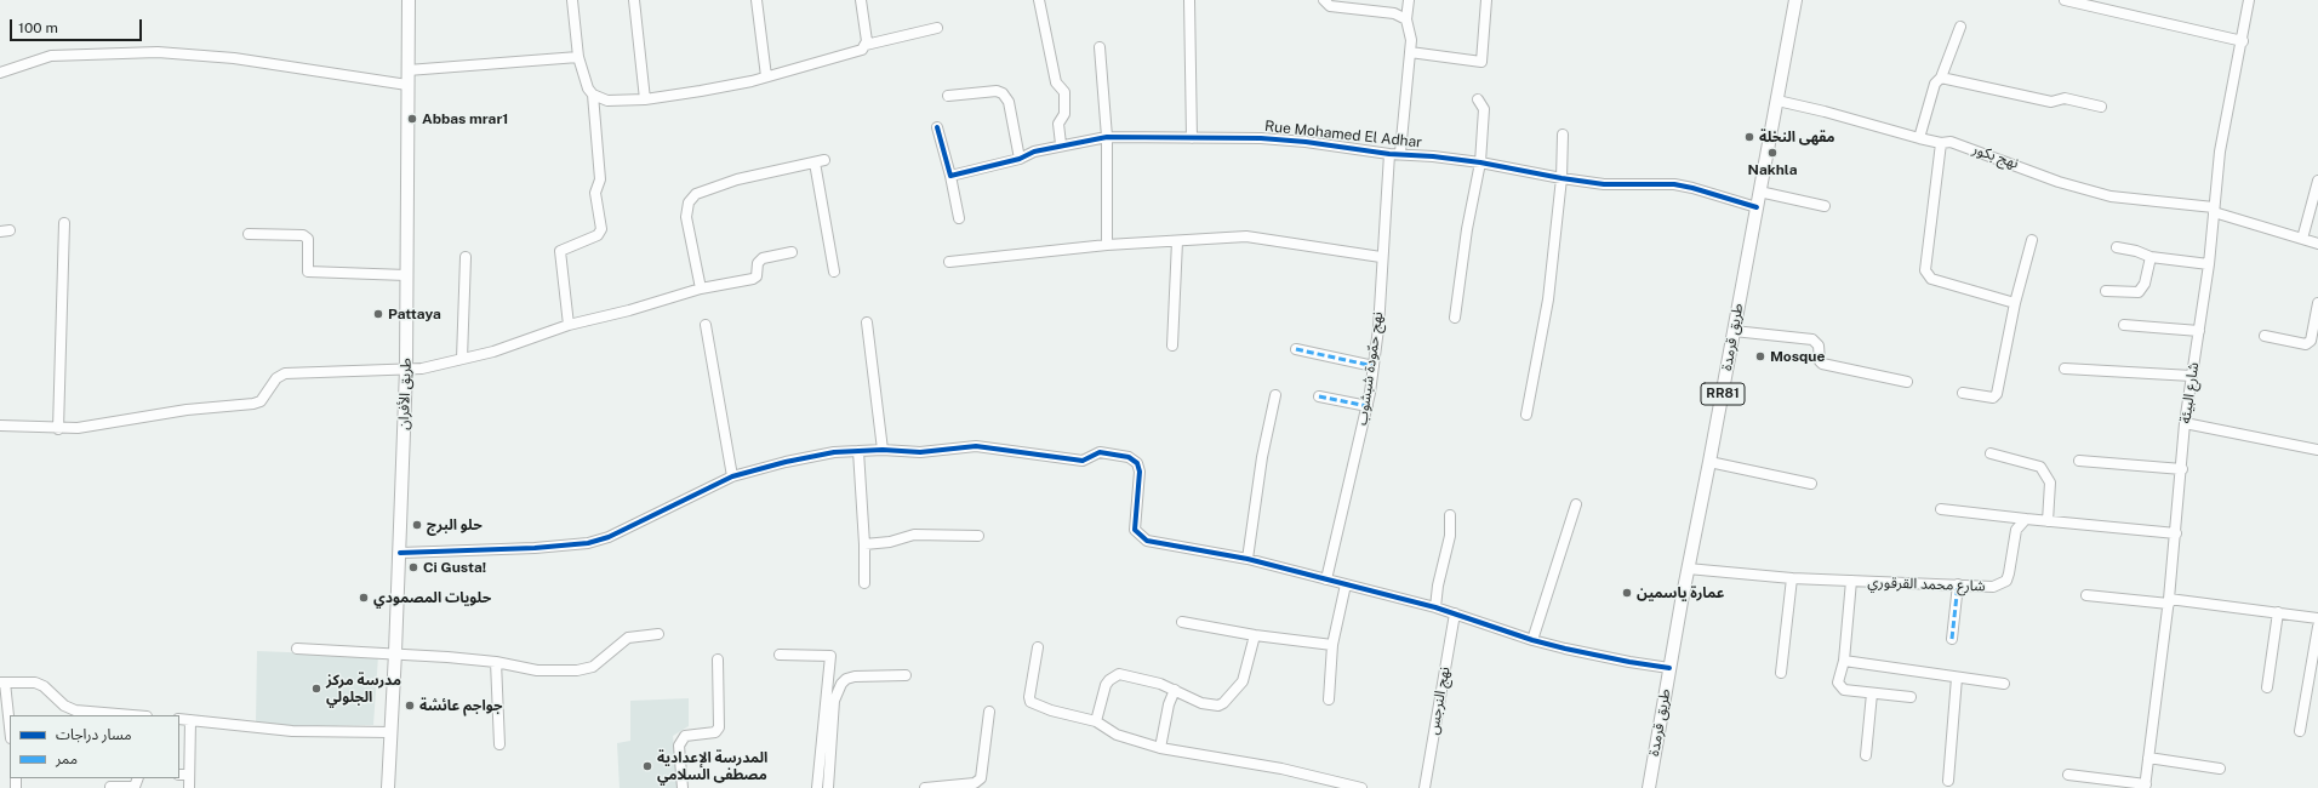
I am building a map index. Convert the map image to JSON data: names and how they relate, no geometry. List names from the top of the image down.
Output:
{
  "streets": {
    "main road": ["طريق قرمدة", "طريق الأفران", "RR81"],
    "street": [
      "Rue Mohamed El Adhar",
      "نهج بكور",
      "نهج حمّودة شبشوب",
      "شارع البيئة",
      "شارع محمد القرقوري",
      "نهج النرجس"
    ]
  },
  "crossings": [
    ["Rue Mohamed El Adhar", "طريق قرمدة"],
    ["Rue Mohamed El Adhar", "نهج حمّودة شبشوب"],
    ["نهج بكور", "طريق قرمدة"],
    ["نهج بكور", "شارع البيئة"],
    ["طريق قرمدة", "شارع محمد القرقوري"]
  ],
  "places": [
    "Abbas mrar1",
    "مقهى النخلة",
    "Nakhla",
    "Pattaya",
    "Mosque",
    "حلو البرج",
    "Ci Gusta!",
    "عمارة ياسمين",
    "حلويات المصمودي",
    "مدرسة مركز الجلولي",
    "جواجم عائشة",
    "المدرسة الإعدادية مصطفى السلامي"
  ],
  "legend": ["مسار دراجات", "ممر"],
  "scale_bar": "100 m"
}
